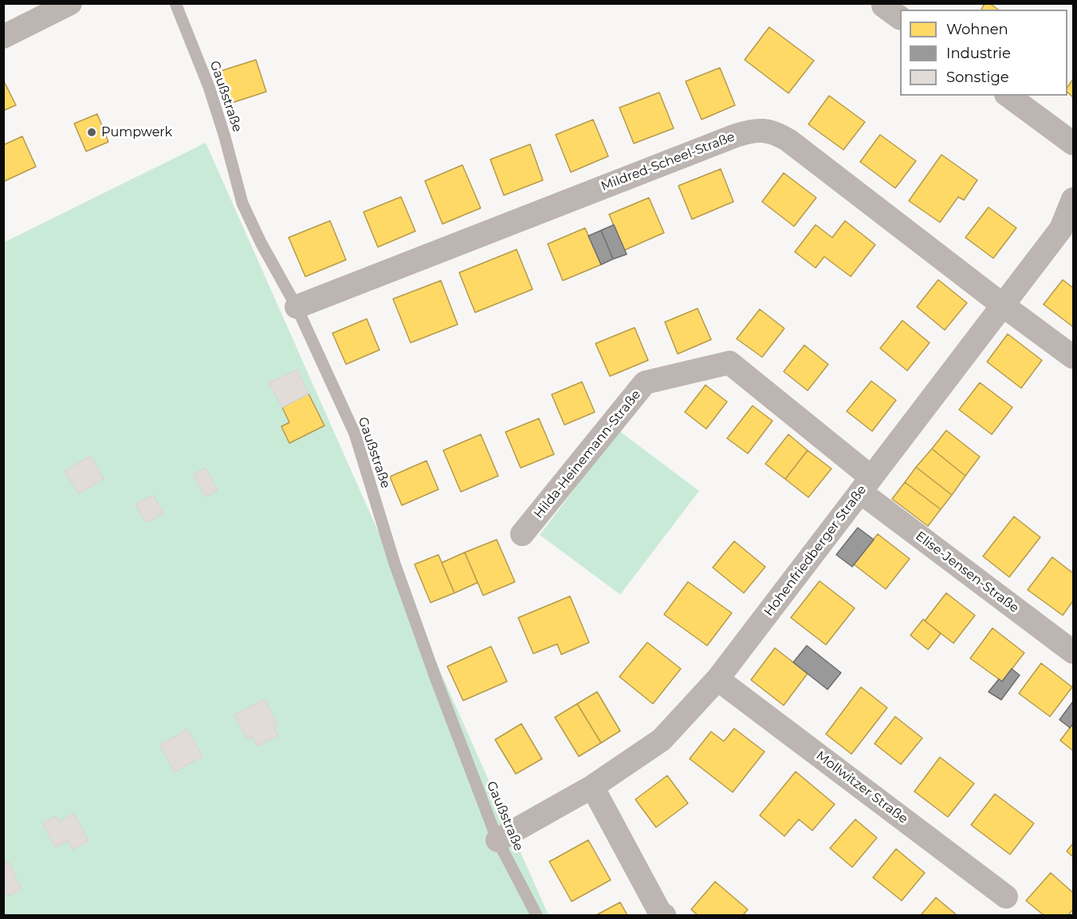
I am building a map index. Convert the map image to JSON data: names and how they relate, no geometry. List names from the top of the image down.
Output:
{
  "streets": {
    "street": [
      "Mildred-Scheel-Straße",
      "Hilda-Heinemann-Straße",
      "Hohenfriedberger Straße",
      "Elise-Jensen-Straße",
      "Mollwitzer Straße"
    ],
    "lane": ["Gaußstraße"]
  },
  "crossings": [
    ["Gaußstraße", "Mildred-Scheel-Straße"],
    ["Gaußstraße", "Hohenfriedberger Straße"],
    ["Mildred-Scheel-Straße", "Hohenfriedberger Straße"],
    ["Hilda-Heinemann-Straße", "Hohenfriedberger Straße"],
    ["Hilda-Heinemann-Straße", "Elise-Jensen-Straße"],
    ["Hohenfriedberger Straße", "Elise-Jensen-Straße"],
    ["Hohenfriedberger Straße", "Mollwitzer Straße"]
  ],
  "places": ["Pumpwerk"],
  "legend": ["Wohnen", "Industrie", "Sonstige"]
}
